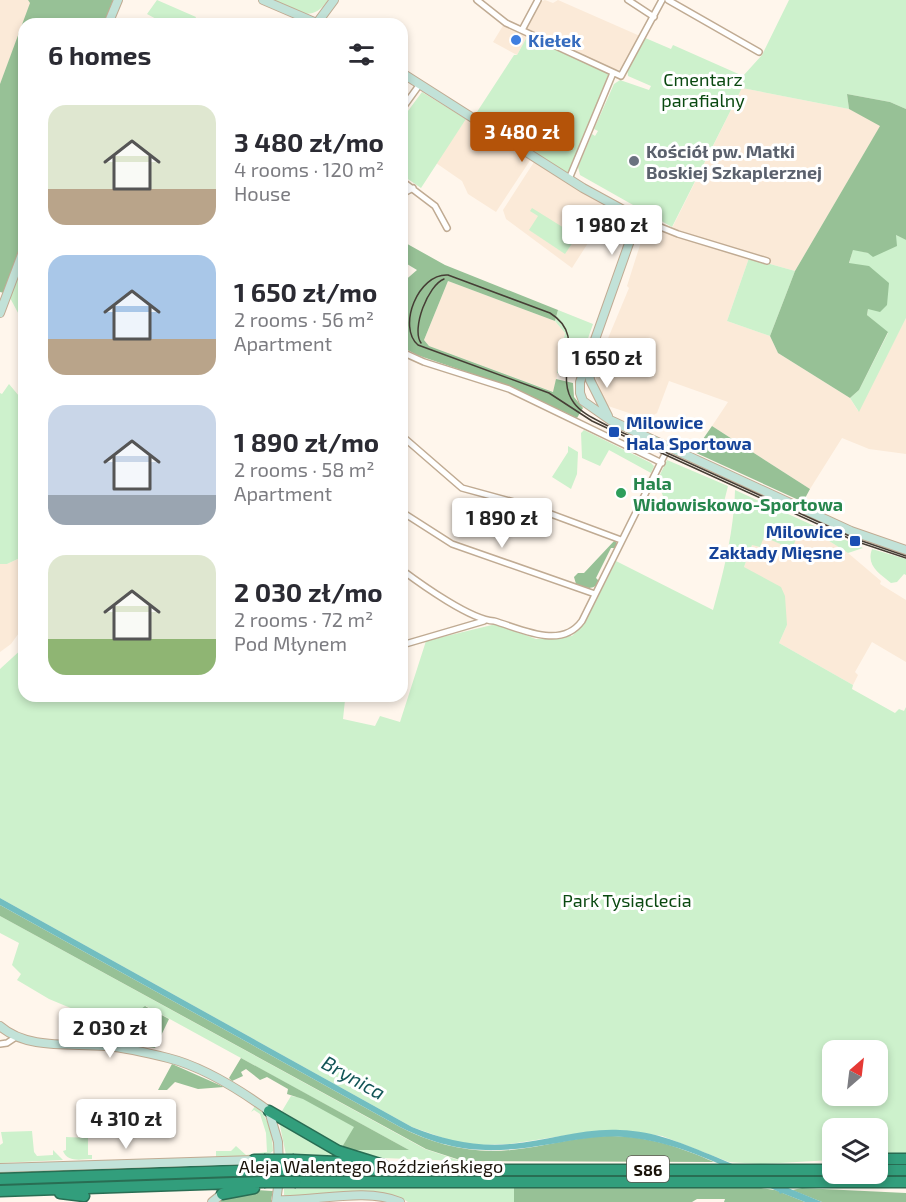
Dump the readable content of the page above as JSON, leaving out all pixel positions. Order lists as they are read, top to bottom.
{
  "streets": {
    "highway": ["Aleja Walentego Roździeńskiego", "S86"]
  },
  "crossings": [
    ["Aleja Walentego Roździeńskiego", "S86"]
  ],
  "water": ["Brynica"],
  "parks": ["Cmentarz parafialny", "Park Tysiąclecia"],
  "places": {
    "other": ["Kiełek", "Kościół pw. Matki Boskiej Szkaplerznej", "Hala Widowiskowo-Sportowa"],
    "transit": ["Milowice Hala Sportowa", "Milowice Zakłady Mięsne"]
  },
  "north": "top right",
  "page": {
    "heading": "6 homes",
    "list": [
      {
        "name": "3 480 zł/mo",
        "note": "4 rooms · 120 m² · House"
      },
      {
        "name": "1 650 zł/mo",
        "note": "2 rooms · 56 m² · Apartment"
      },
      {
        "name": "1 890 zł/mo",
        "note": "2 rooms · 58 m² · Apartment"
      },
      {
        "name": "2 030 zł/mo",
        "note": "2 rooms · 72 m² · Pod Młynem"
      }
    ],
    "price": [
      "3 480 zł",
      "1 980 zł",
      "1 650 zł",
      "1 890 zł",
      "2 030 zł",
      "4 310 zł"
    ]
  }
}
